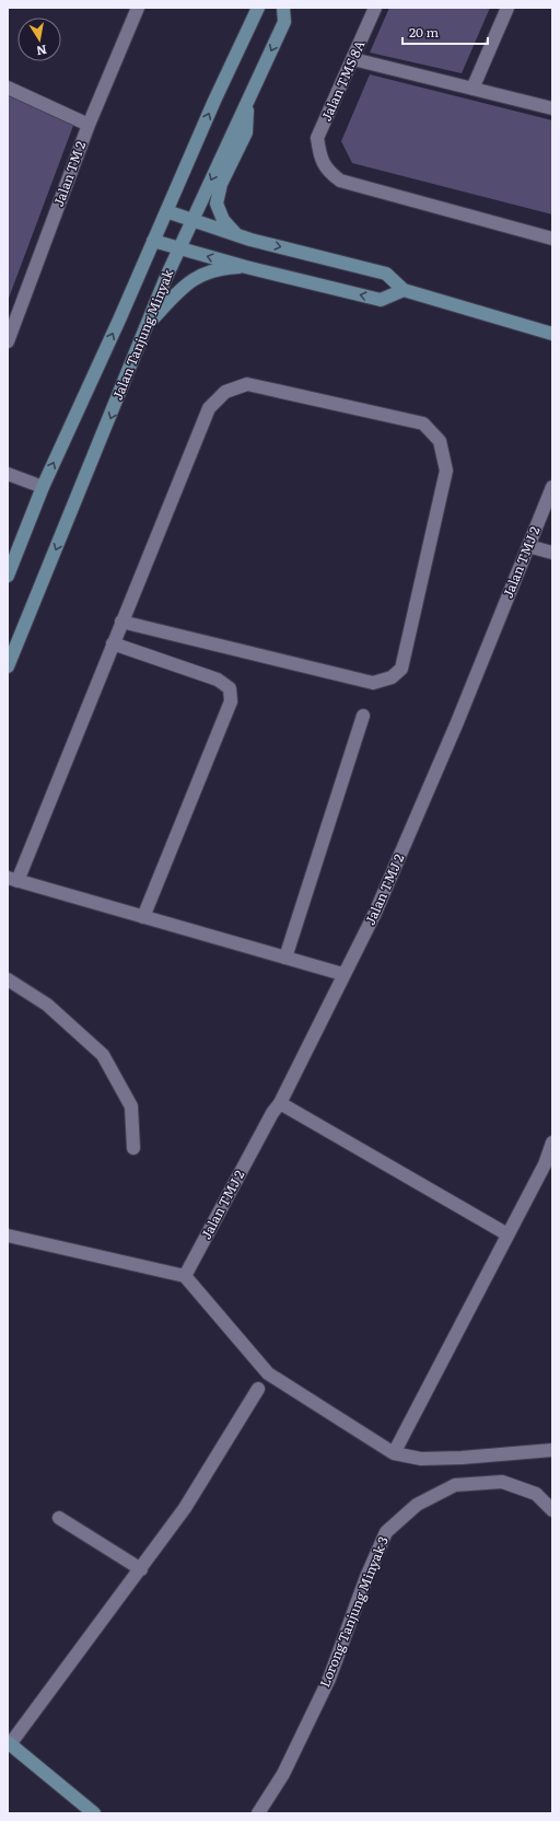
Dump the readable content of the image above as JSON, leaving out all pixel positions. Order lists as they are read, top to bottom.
{
  "streets": {
    "main road": ["Jalan Tanjung Minyak"],
    "street": [
      "Jalan TMS 8A",
      "Jalan TM 2",
      "Jalan TMJ 2",
      "Lorong Tanjung Minyak 3"
    ]
  },
  "scale_bar": "20 m",
  "north": "bottom"
}
